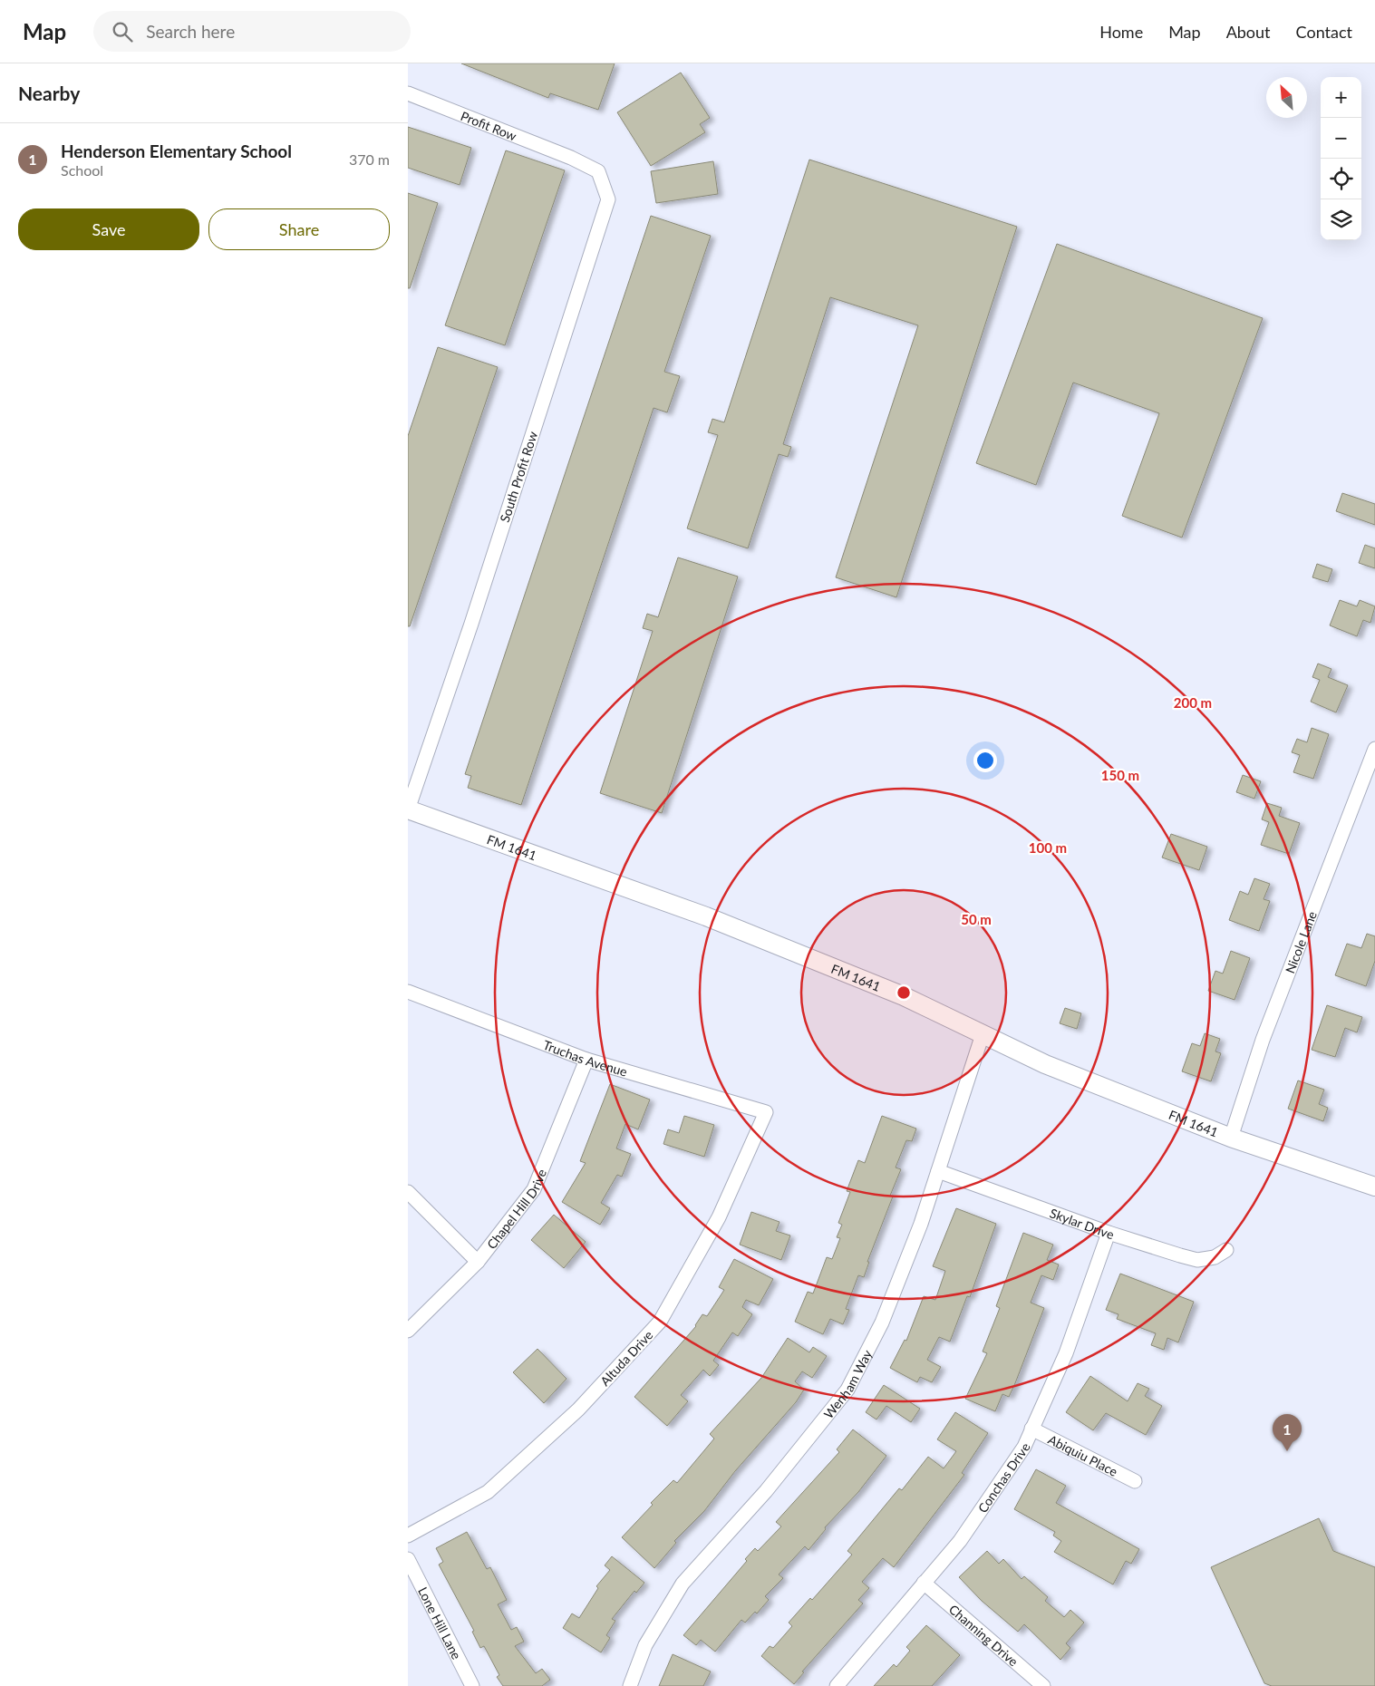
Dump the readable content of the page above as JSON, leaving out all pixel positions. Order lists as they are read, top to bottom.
{
  "streets": {
    "main road": ["FM 1641"],
    "street": [
      "Profit Row",
      "South Profit Row",
      "Nicole Lane",
      "Truchas Avenue",
      "Chapel Hill Drive",
      "Skylar Drive",
      "Altuda Drive",
      "Wenham Way",
      "Abiquiu Place",
      "Conchas Drive",
      "Lone Hill Lane",
      "Channing Drive"
    ]
  },
  "crossings": [
    ["Profit Row", "South Profit Row"],
    ["South Profit Row", "FM 1641"],
    ["FM 1641", "Nicole Lane"],
    ["FM 1641", "Wenham Way"],
    ["Truchas Avenue", "Chapel Hill Drive"],
    ["Truchas Avenue", "Altuda Drive"],
    ["Skylar Drive", "Wenham Way"],
    ["Skylar Drive", "Conchas Drive"],
    ["Abiquiu Place", "Conchas Drive"],
    ["Conchas Drive", "Channing Drive"]
  ],
  "north": "top left",
  "page": {
    "header": "Map",
    "search": "Search here",
    "nav": [
      "Home",
      "Map",
      "About",
      "Contact"
    ],
    "heading": "Nearby",
    "map_buttons": ["+", "−"],
    "list": [
      {
        "mark": "1",
        "name": "Henderson Elementary School",
        "note": "School",
        "value": "370 m"
      }
    ],
    "buttons": ["Save", "Share"],
    "pins": "1"
  },
  "rings": [
    "200 m",
    "150 m",
    "100 m",
    "50 m"
  ]
}
